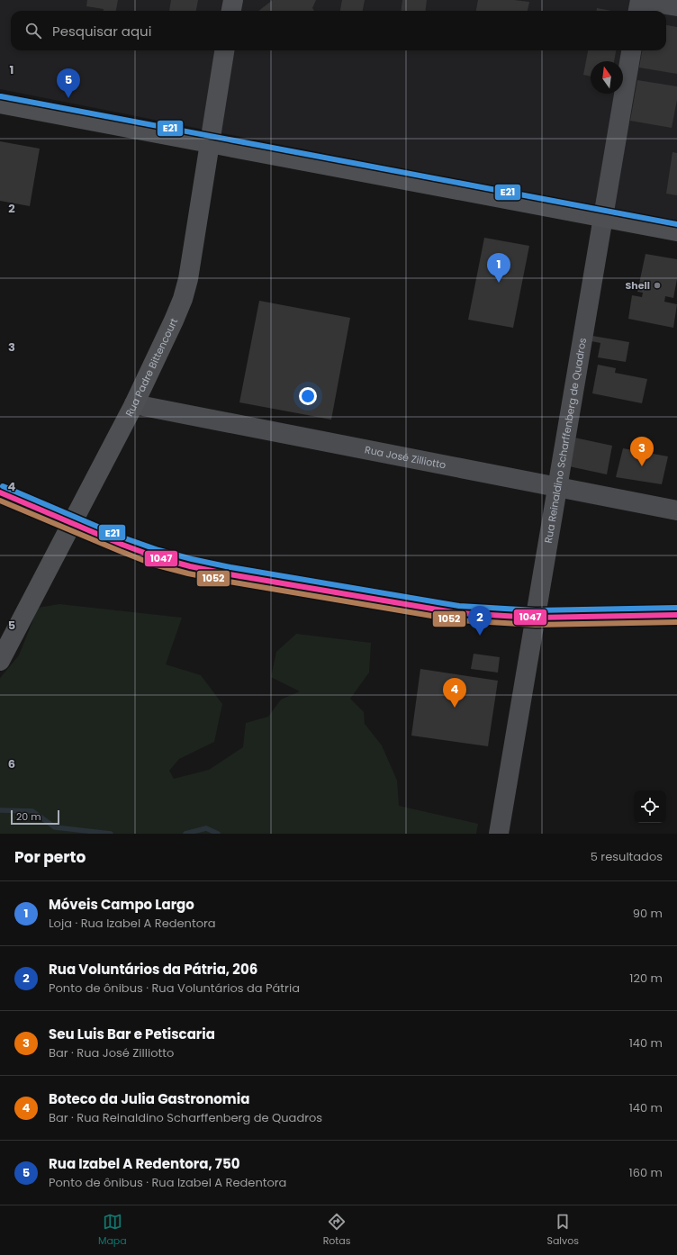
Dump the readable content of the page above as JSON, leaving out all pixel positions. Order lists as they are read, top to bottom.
{
  "streets": {
    "main road": ["Rua Padre Bittencourt"],
    "street": ["Rua Reinaldino Scharffenberg de Quadros", "Rua José Zilliotto"]
  },
  "crossings": [
    ["Rua Padre Bittencourt", "Rua José Zilliotto"],
    ["Rua Reinaldino Scharffenberg de Quadros", "Rua José Zilliotto"]
  ],
  "places": ["Shell"],
  "lines": ["transit line E21", "transit line 1047", "transit line 1052"],
  "scale_bar": "20 m",
  "north": "top",
  "page": {
    "search": "Pesquisar aqui",
    "pins": [
      "5",
      "1",
      "3",
      "2",
      "4"
    ],
    "scale": "20 m",
    "heading": ["Por perto", "5 resultados"],
    "list": [
      {
        "mark": "1",
        "name": "Móveis Campo Largo",
        "note": "Loja · Rua Izabel A Redentora",
        "value": "90 m"
      },
      {
        "mark": "2",
        "name": "Rua Voluntários da Pátria, 206",
        "note": "Ponto de ônibus · Rua Voluntários da Pátria",
        "value": "120 m"
      },
      {
        "mark": "3",
        "name": "Seu Luis Bar e Petiscaria",
        "note": "Bar · Rua José Zilliotto",
        "value": "140 m"
      },
      {
        "mark": "4",
        "name": "Boteco da Julia Gastronomia",
        "note": "Bar · Rua Reinaldino Scharffenberg de Quadros",
        "value": "140 m"
      },
      {
        "mark": "5",
        "name": "Rua Izabel A Redentora, 750",
        "note": "Ponto de ônibus · Rua Izabel A Redentora",
        "value": "160 m"
      }
    ],
    "nav": ["Mapa", "Rotas", "Salvos"]
  },
  "grid": {
    "rows": [
      "1",
      "2",
      "3",
      "4",
      "5",
      "6"
    ]
  }
}
